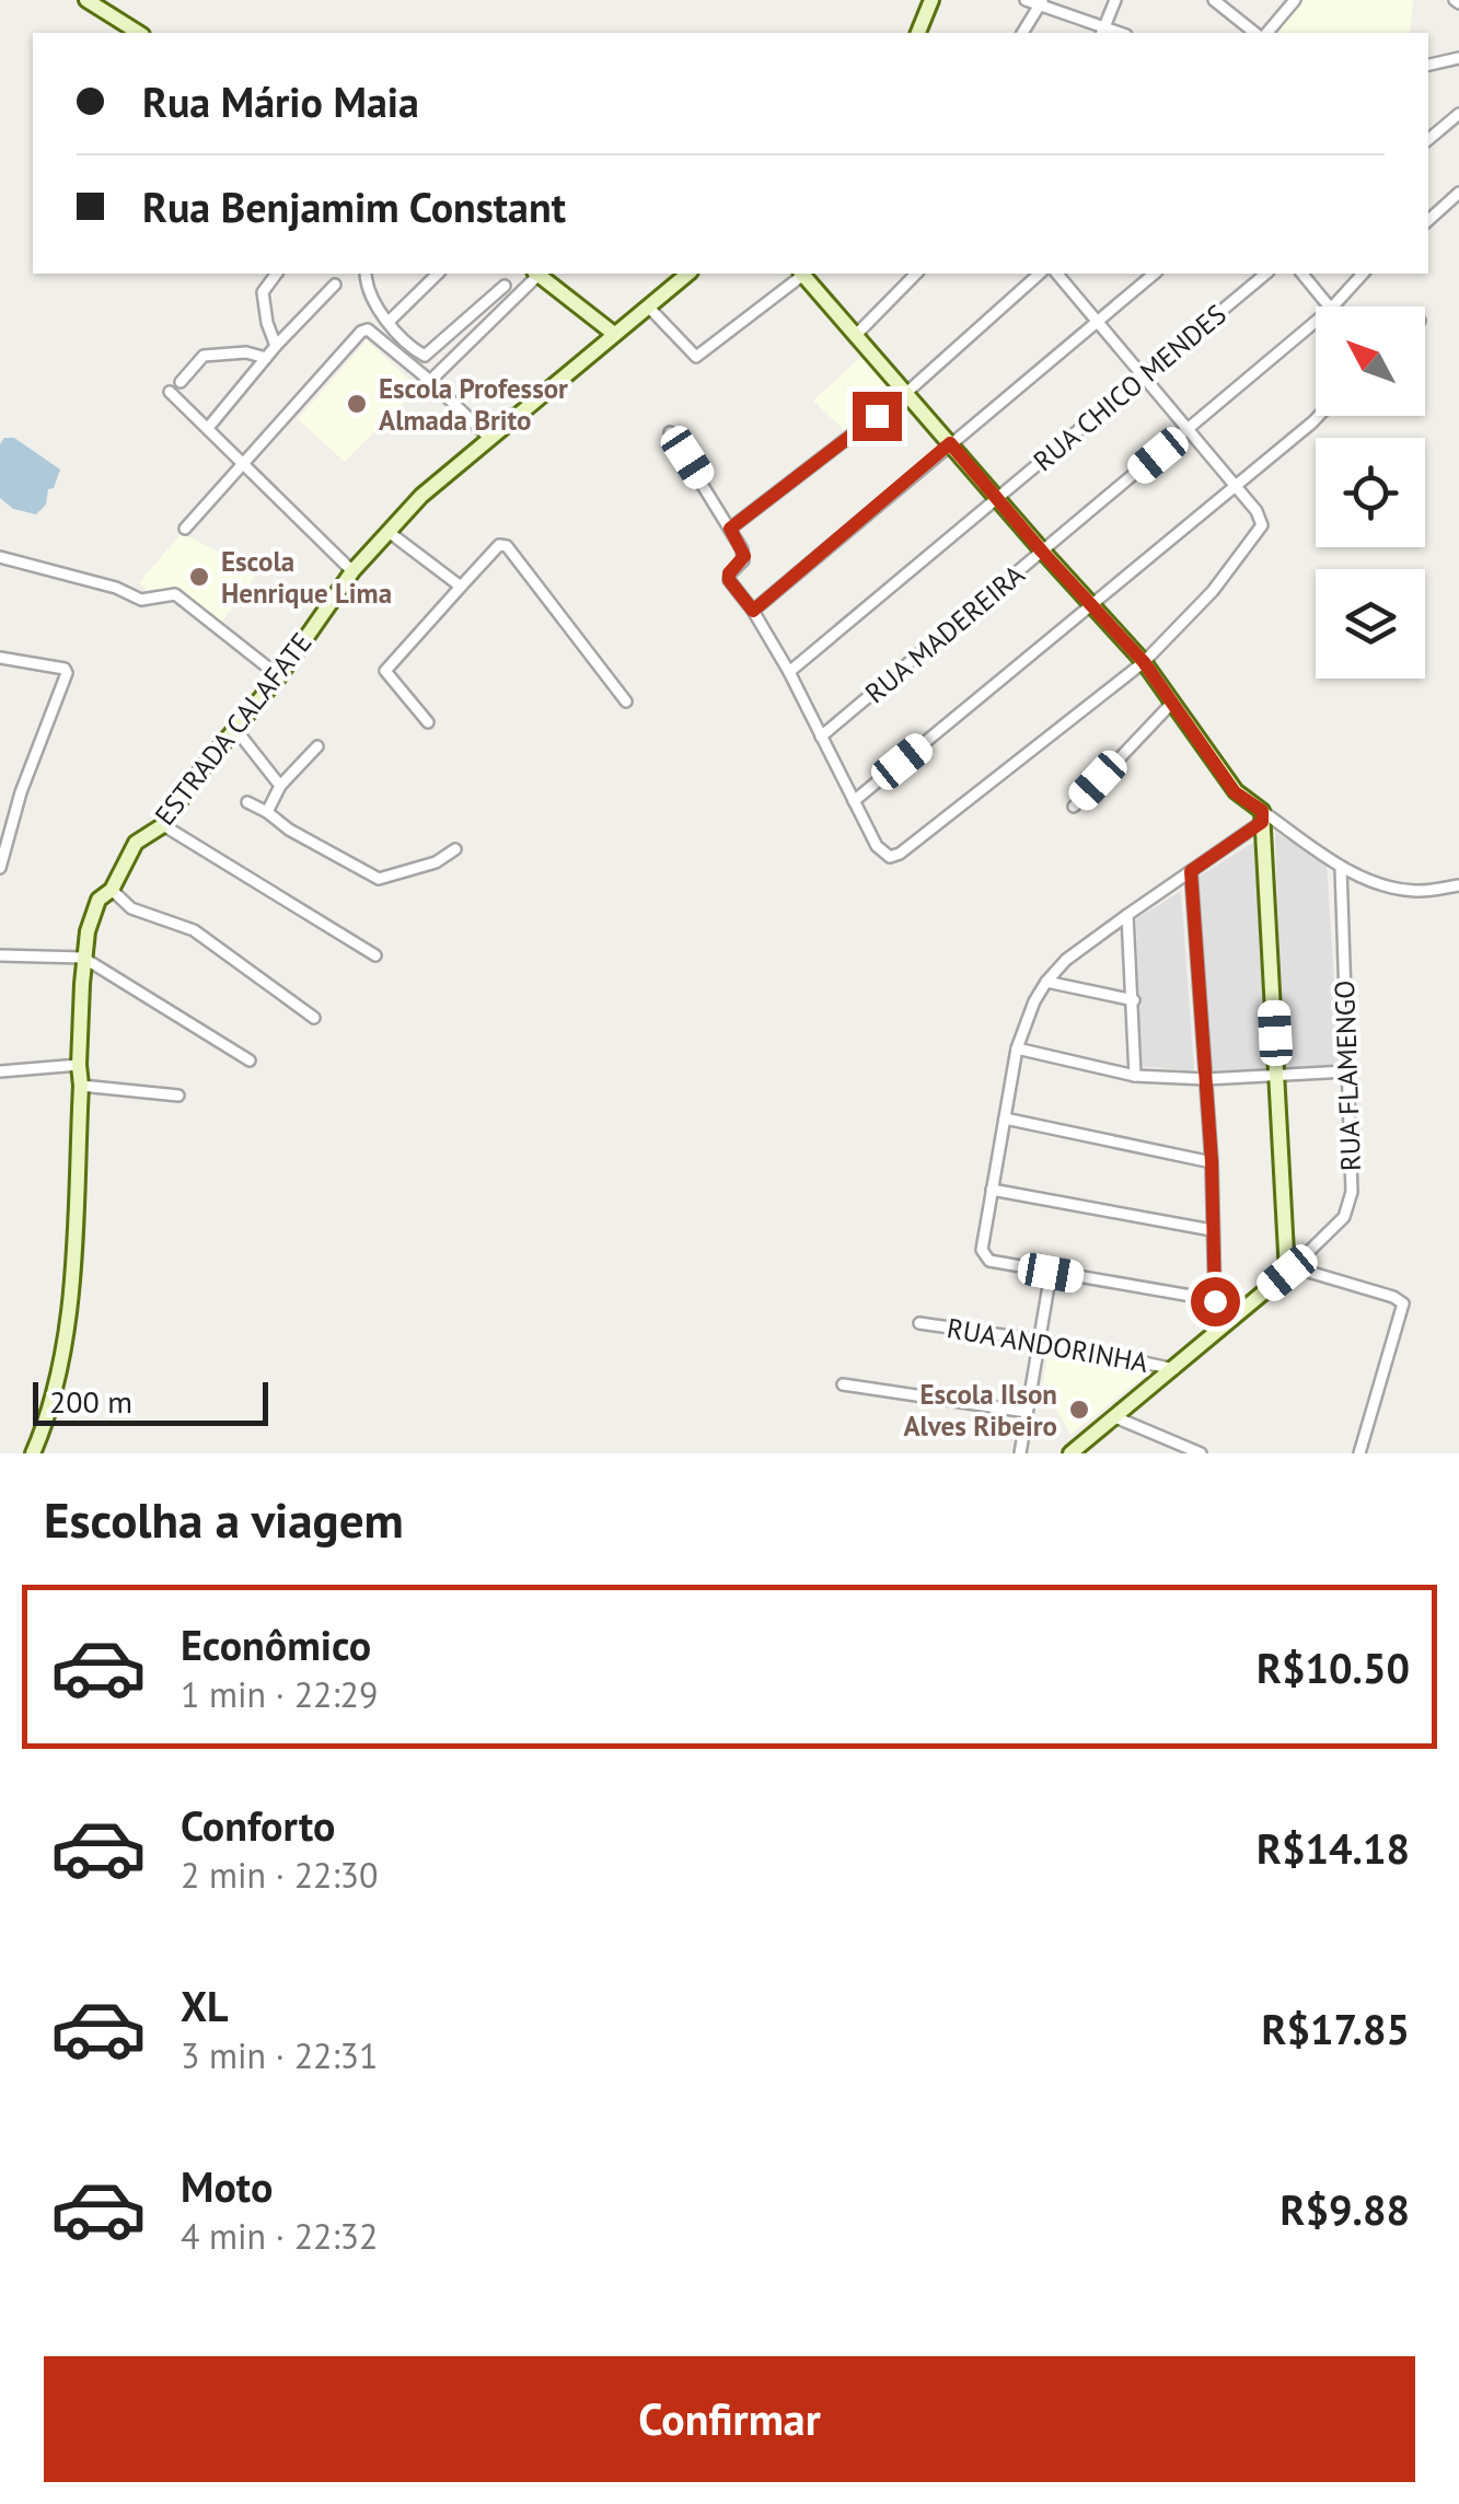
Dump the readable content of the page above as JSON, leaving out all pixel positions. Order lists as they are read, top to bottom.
{
  "streets": {
    "street": [
      "RUA CHICO MENDES",
      "RUA MADEREIRA",
      "ESTRADA CALAFATE",
      "RUA FLAMENGO",
      "RUA ANDORINHA"
    ]
  },
  "crossings": [
    ["RUA FLAMENGO", "RUA ANDORINHA"]
  ],
  "places": ["Escola Professor Almada Brito", "Escola Henrique Lima", "Escola Ilson Alves Ribeiro"],
  "scale_bar": "200 m",
  "north": "top left",
  "page": {
    "banner": ["Rua Mário Maia", "Rua Benjamim Constant"],
    "scale": "200 m",
    "heading": "Escolha a viagem",
    "list": [
      {
        "name": "Econômico",
        "note": "1 min · 22:29",
        "value": "R$10.50"
      },
      {
        "name": "Conforto",
        "note": "2 min · 22:30",
        "value": "R$14.18"
      },
      {
        "name": "XL",
        "note": "3 min · 22:31",
        "value": "R$17.85"
      },
      {
        "name": "Moto",
        "note": "4 min · 22:32",
        "value": "R$9.88"
      }
    ],
    "buttons": "Confirmar"
  }
}
